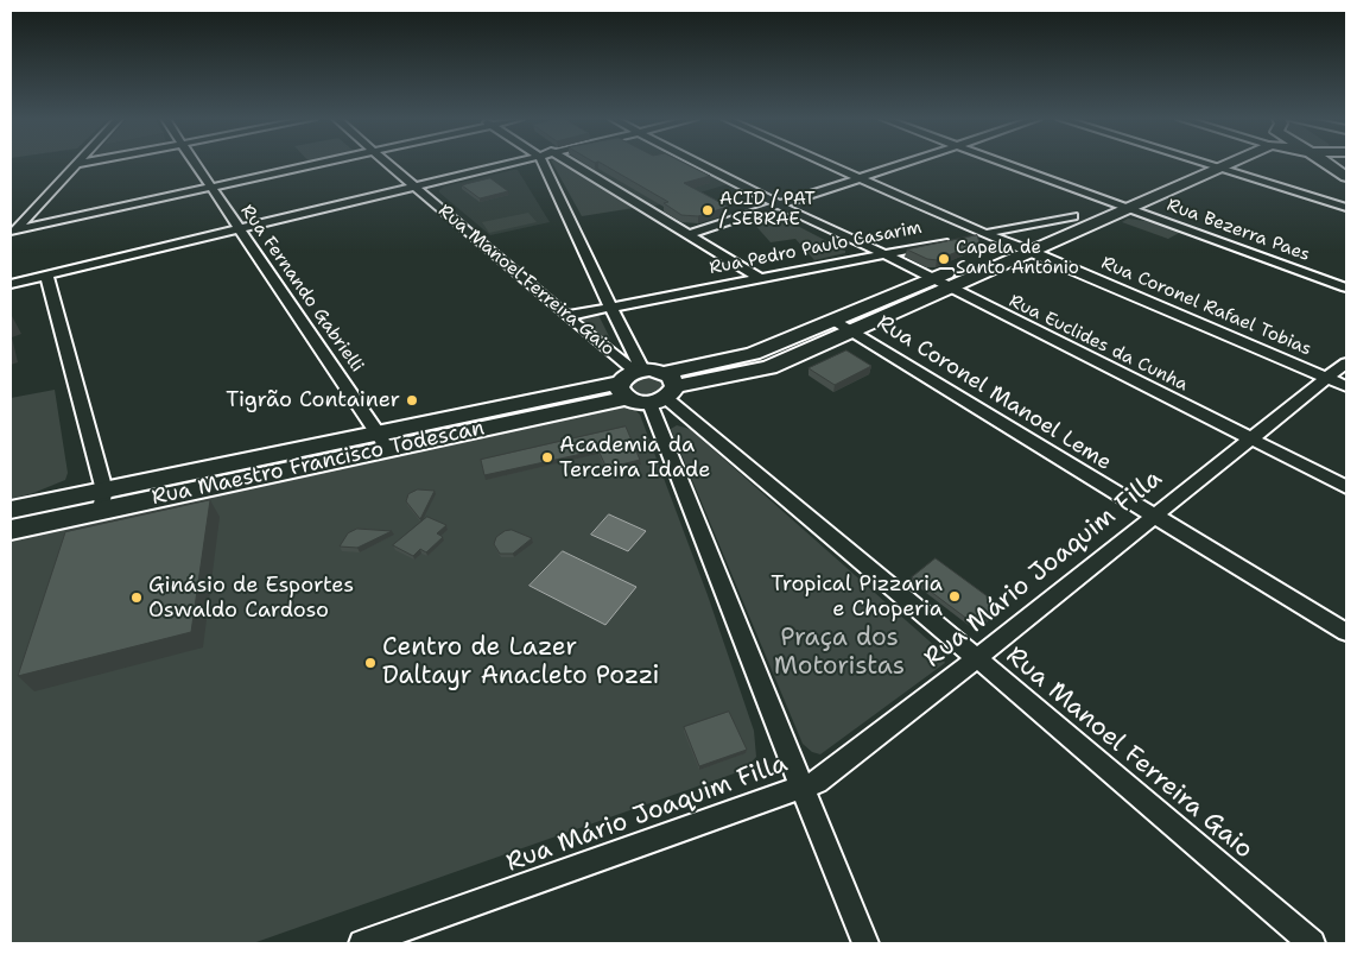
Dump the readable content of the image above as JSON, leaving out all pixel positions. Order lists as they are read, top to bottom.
{
  "streets": {
    "main road": ["Rua Maestro Francisco Todescan"],
    "street": [
      "Rua Bezerra Paes",
      "Rua Pedro Paulo Casarim",
      "Rua Manoel Ferreira Gaio",
      "Rua Fernando Gabrielli",
      "Rua Coronel Rafael Tobias",
      "Rua Euclides da Cunha",
      "Rua Coronel Manoel Leme",
      "Rua Mário Joaquim Filla"
    ]
  },
  "crossings": [
    ["Rua Bezerra Paes", "Rua Maestro Francisco Todescan"],
    ["Rua Pedro Paulo Casarim", "Rua Manoel Ferreira Gaio"],
    ["Rua Pedro Paulo Casarim", "Rua Coronel Rafael Tobias"],
    ["Rua Pedro Paulo Casarim", "Rua Euclides da Cunha"],
    ["Rua Pedro Paulo Casarim", "Rua Maestro Francisco Todescan"],
    ["Rua Manoel Ferreira Gaio", "Rua Maestro Francisco Todescan"],
    ["Rua Manoel Ferreira Gaio", "Rua Mário Joaquim Filla"],
    ["Rua Fernando Gabrielli", "Rua Maestro Francisco Todescan"],
    ["Rua Coronel Rafael Tobias", "Rua Maestro Francisco Todescan"],
    ["Rua Coronel Rafael Tobias", "Rua Mário Joaquim Filla"],
    ["Rua Euclides da Cunha", "Rua Maestro Francisco Todescan"],
    ["Rua Euclides da Cunha", "Rua Mário Joaquim Filla"],
    ["Rua Coronel Manoel Leme", "Rua Maestro Francisco Todescan"],
    ["Rua Coronel Manoel Leme", "Rua Mário Joaquim Filla"]
  ],
  "parks": ["Praça dos Motoristas"],
  "places": [
    "ACID / PAT / SEBRAE",
    "Capela de Santo Antônio",
    "Tigrão Container",
    "Academia da Terceira Idade",
    "Tropical Pizzaria e Choperia",
    "Ginásio de Esportes Oswaldo Cardoso",
    "Centro de Lazer Daltayr Anacleto Pozzi"
  ]
}
